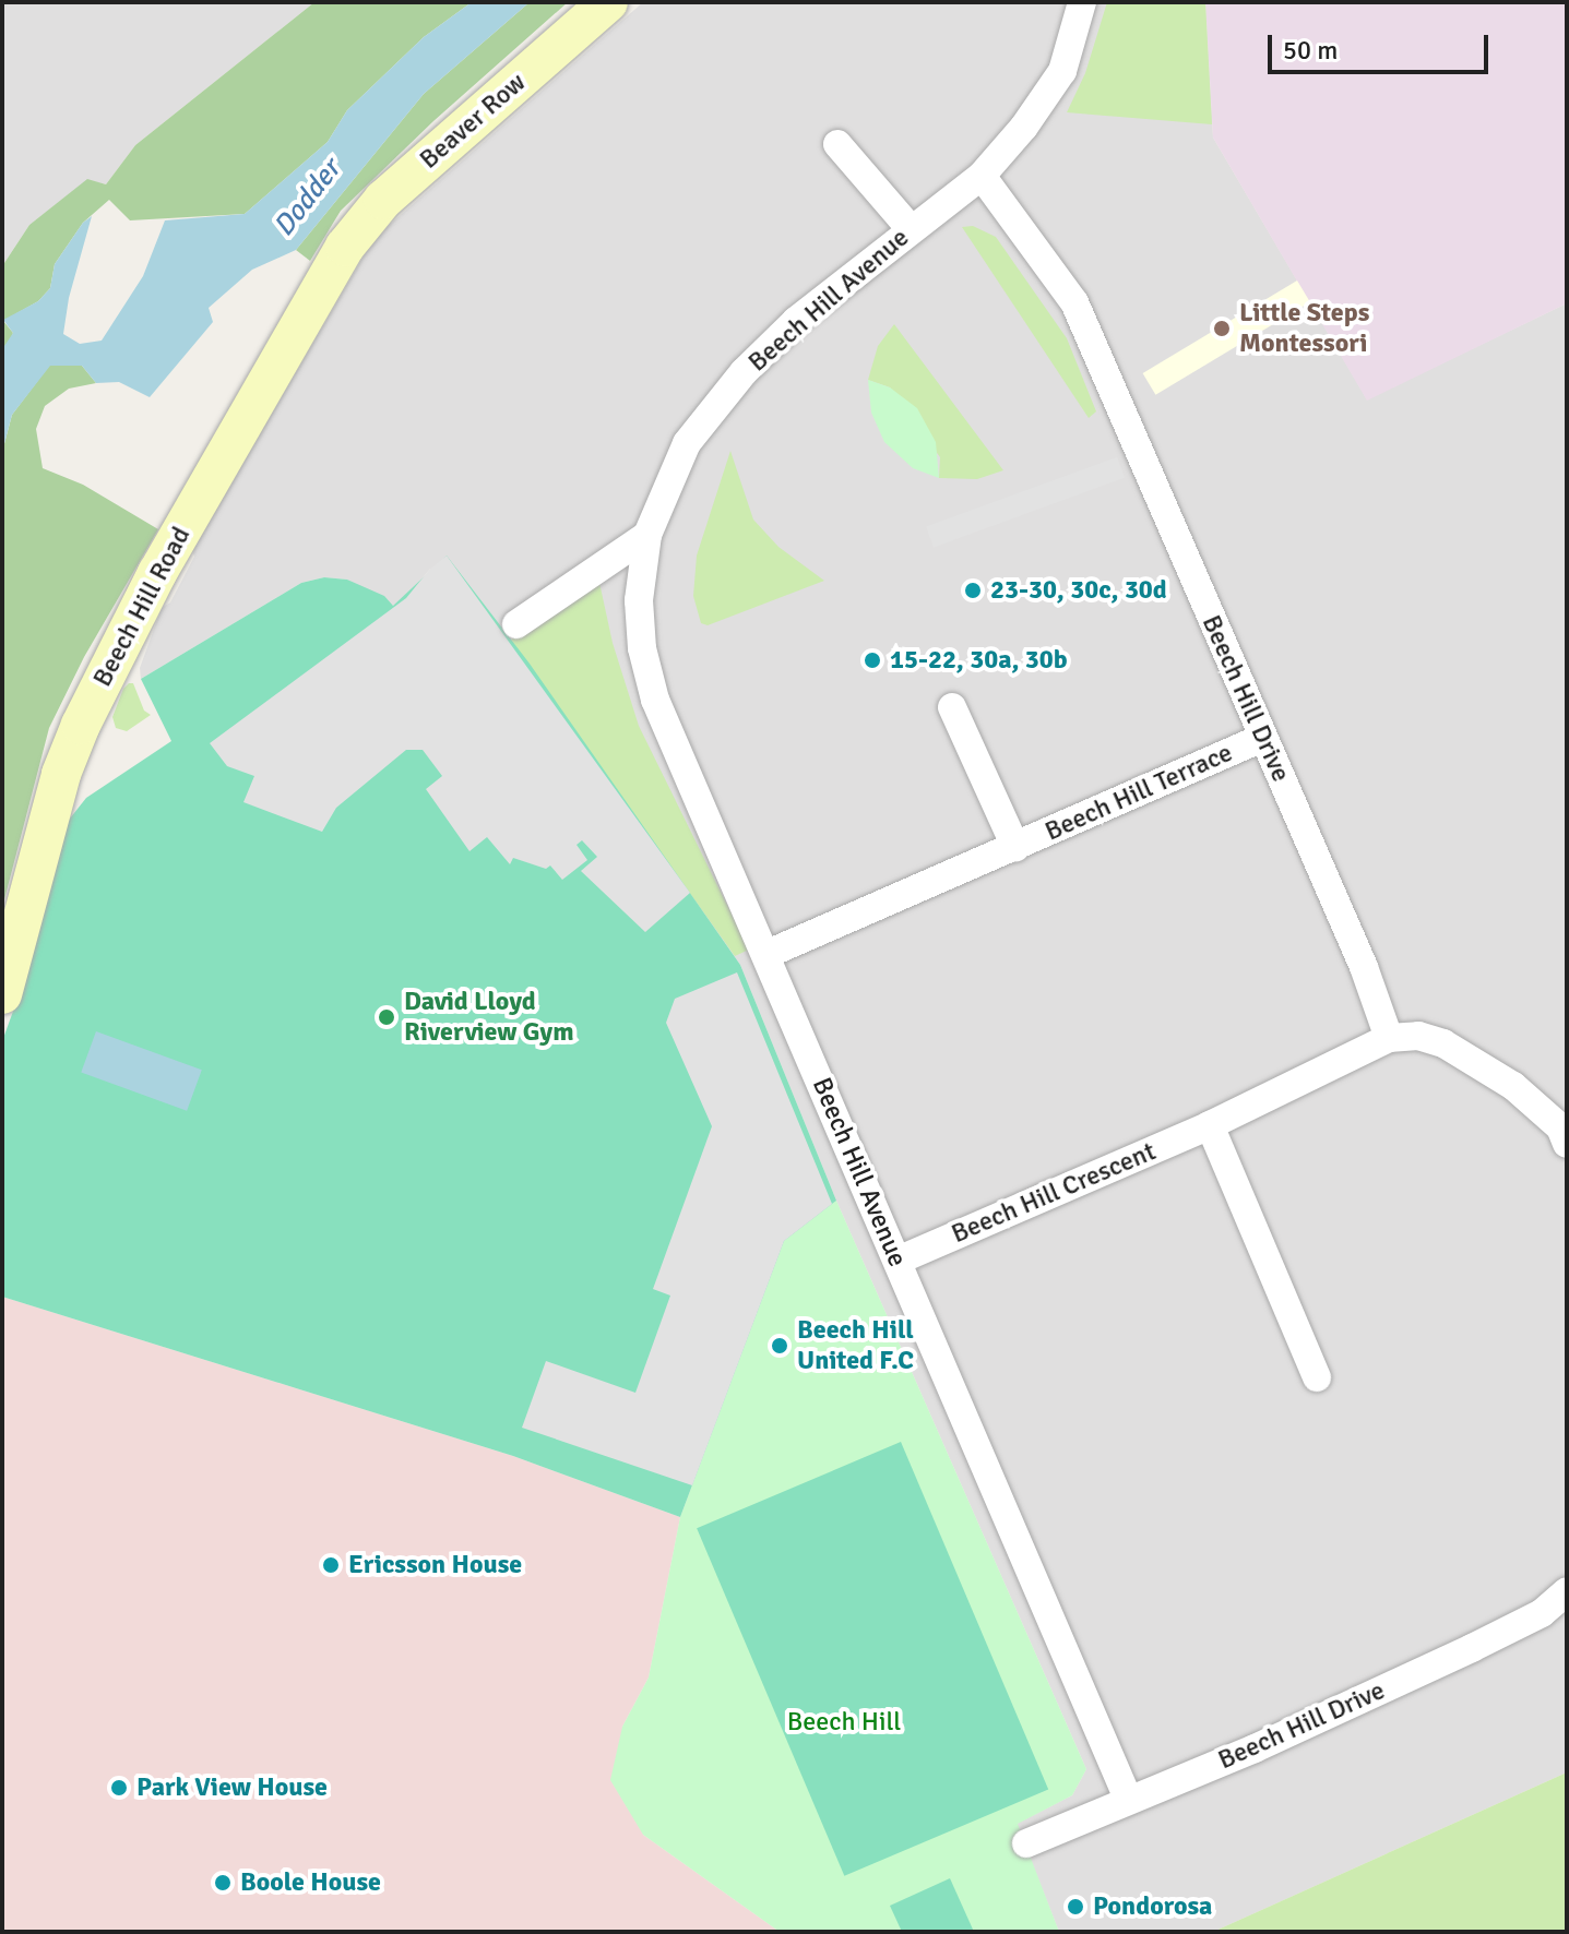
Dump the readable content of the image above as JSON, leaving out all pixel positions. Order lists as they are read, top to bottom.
{
  "streets": {
    "street": [
      "Beaver Row",
      "Beech Hill Avenue",
      "Beech Hill Road",
      "Beech Hill Drive",
      "Beech Hill Terrace",
      "Beech Hill Crescent"
    ]
  },
  "crossings": [
    ["Beaver Row", "Beech Hill Road"],
    ["Beech Hill Avenue", "Beech Hill Drive"],
    ["Beech Hill Avenue", "Beech Hill Terrace"],
    ["Beech Hill Avenue", "Beech Hill Crescent"],
    ["Beech Hill Drive", "Beech Hill Terrace"],
    ["Beech Hill Drive", "Beech Hill Crescent"]
  ],
  "water": ["Dodder"],
  "parks": ["Beech Hill"],
  "places": [
    "Little Steps Montessori",
    "23-30, 30c, 30d",
    "15-22, 30a, 30b",
    "David Lloyd Riverview Gym",
    "Beech Hill United F.C",
    "Ericsson House",
    "Park View House",
    "Boole House",
    "Pondorosa"
  ],
  "scale_bar": "50 m"
}
